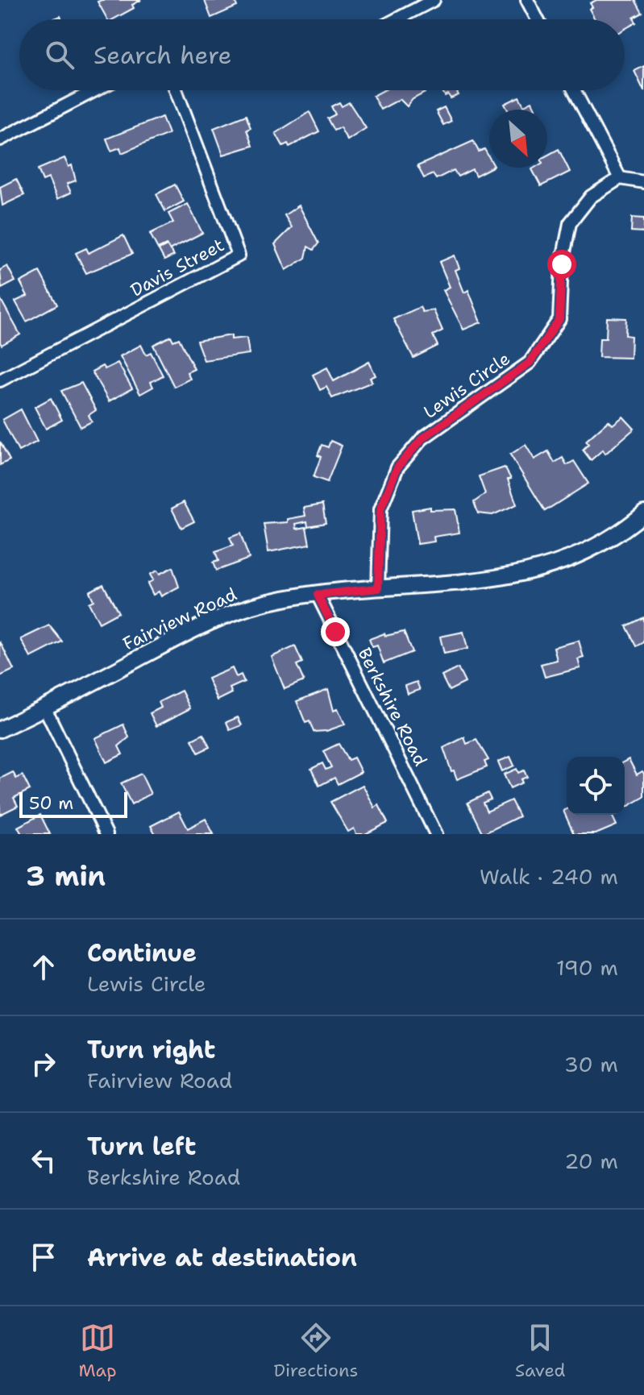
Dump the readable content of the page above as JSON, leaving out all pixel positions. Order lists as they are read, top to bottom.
{
  "streets": {
    "street": [
      "Davis Street",
      "Lewis Circle",
      "Fairview Road",
      "Berkshire Road"
    ]
  },
  "crossings": [
    ["Lewis Circle", "Fairview Road"],
    ["Fairview Road", "Berkshire Road"]
  ],
  "scale_bar": "50 m",
  "north": "bottom right",
  "page": {
    "search": "Search here",
    "scale": "50 m",
    "heading": ["3 min", "Walk · 240 m"],
    "list": [
      ["Continue", "Lewis Circle", "190 m"],
      ["Turn right", "Fairview Road", "30 m"],
      ["Turn left", "Berkshire Road", "20 m"],
      "Arrive at destination"
    ],
    "nav": ["Map", "Directions", "Saved"]
  }
}
